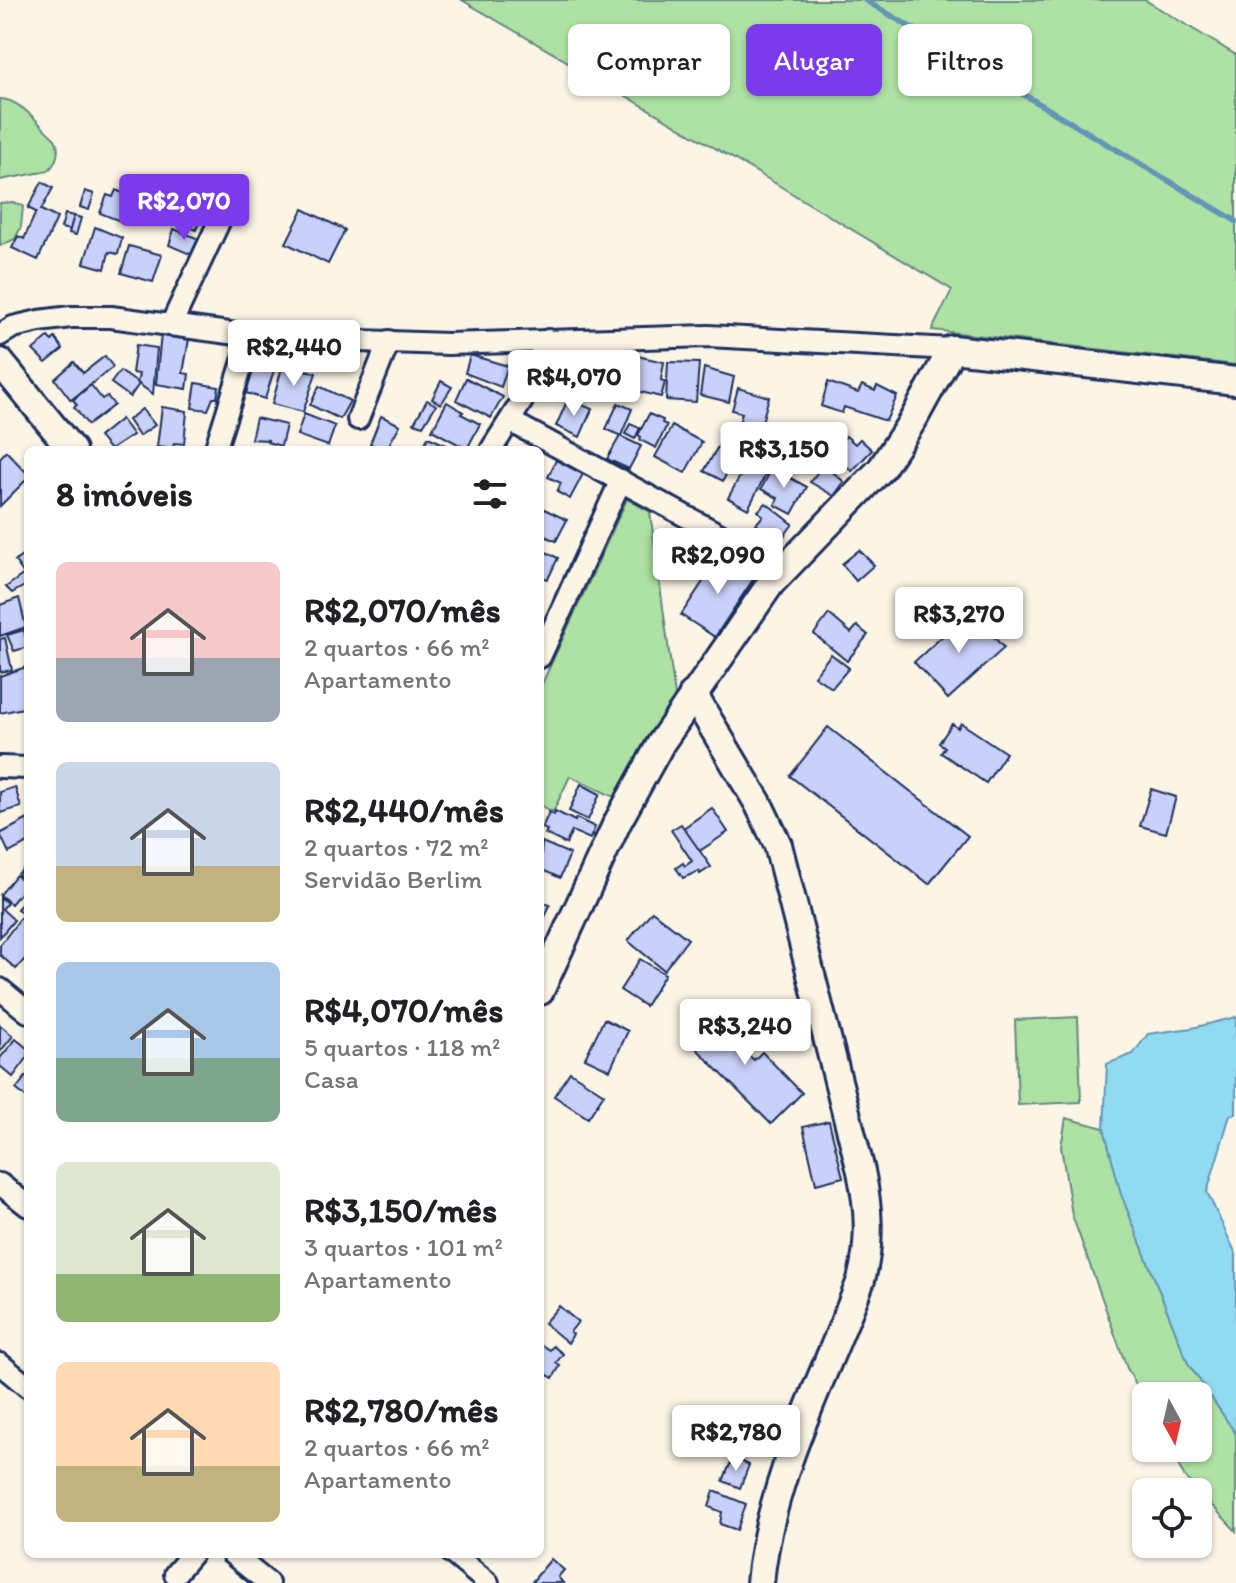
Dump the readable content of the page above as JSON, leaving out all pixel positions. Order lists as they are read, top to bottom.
{
  "north": "bottom",
  "page": {
    "chip": ["Comprar", "Alugar", "Filtros"],
    "price": [
      "R$2,070",
      "R$2,440",
      "R$4,070",
      "R$3,150",
      "R$2,090",
      "R$3,270",
      "R$3,240",
      "R$2,780"
    ],
    "heading": "8 imóveis",
    "list": [
      {
        "name": "R$2,070/mês",
        "note": "2 quartos · 66 m² · Apartamento"
      },
      {
        "name": "R$2,440/mês",
        "note": "2 quartos · 72 m² · Servidão Berlim"
      },
      {
        "name": "R$4,070/mês",
        "note": "5 quartos · 118 m² · Casa"
      },
      {
        "name": "R$3,150/mês",
        "note": "3 quartos · 101 m² · Apartamento"
      },
      {
        "name": "R$2,780/mês",
        "note": "2 quartos · 66 m² · Apartamento"
      }
    ]
  }
}
